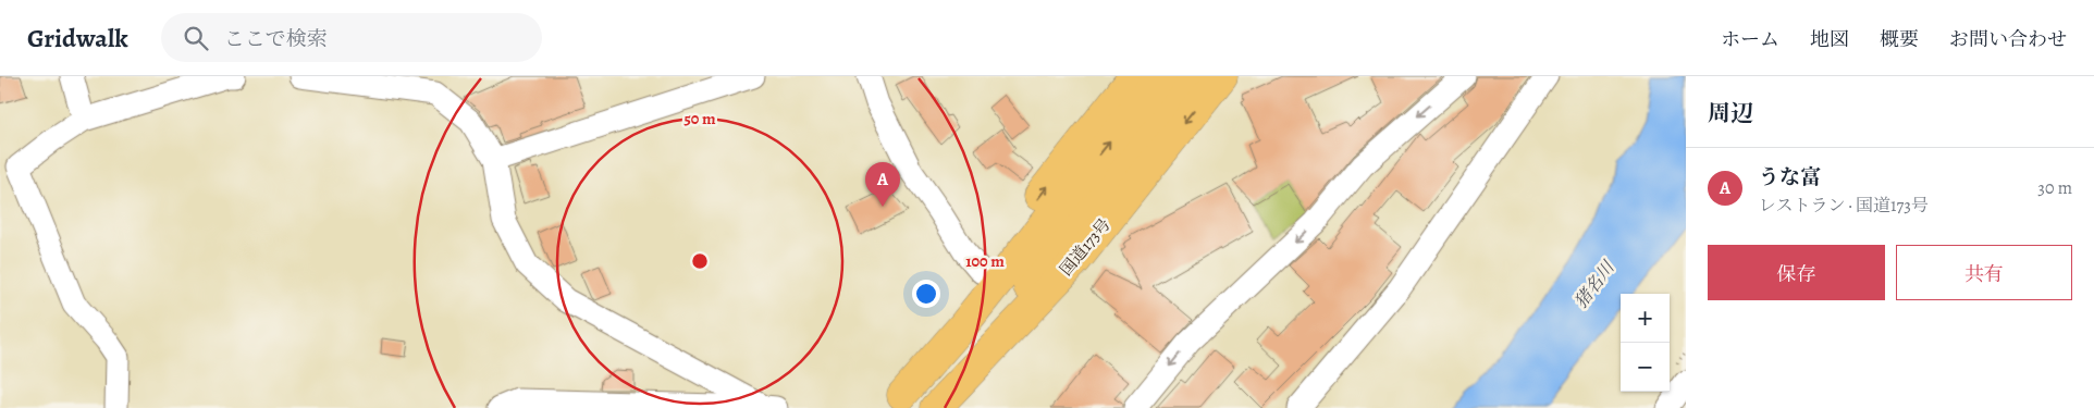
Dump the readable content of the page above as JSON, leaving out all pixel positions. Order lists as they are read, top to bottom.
{
  "streets": {
    "highway": ["国道173号"]
  },
  "water": ["猪名川"],
  "page": {
    "header": "Gridwalk",
    "search": "ここで検索",
    "nav": [
      "ホーム",
      "地図",
      "概要",
      "お問い合わせ"
    ],
    "heading": "周辺",
    "list": [
      {
        "mark": "A",
        "name": "うな富",
        "note": "レストラン · 国道173号",
        "value": "30 m"
      }
    ],
    "pins": "A",
    "buttons": ["保存", "共有"],
    "map_buttons": ["+", "−"]
  },
  "rings": ["50 m", "100 m"]
}
